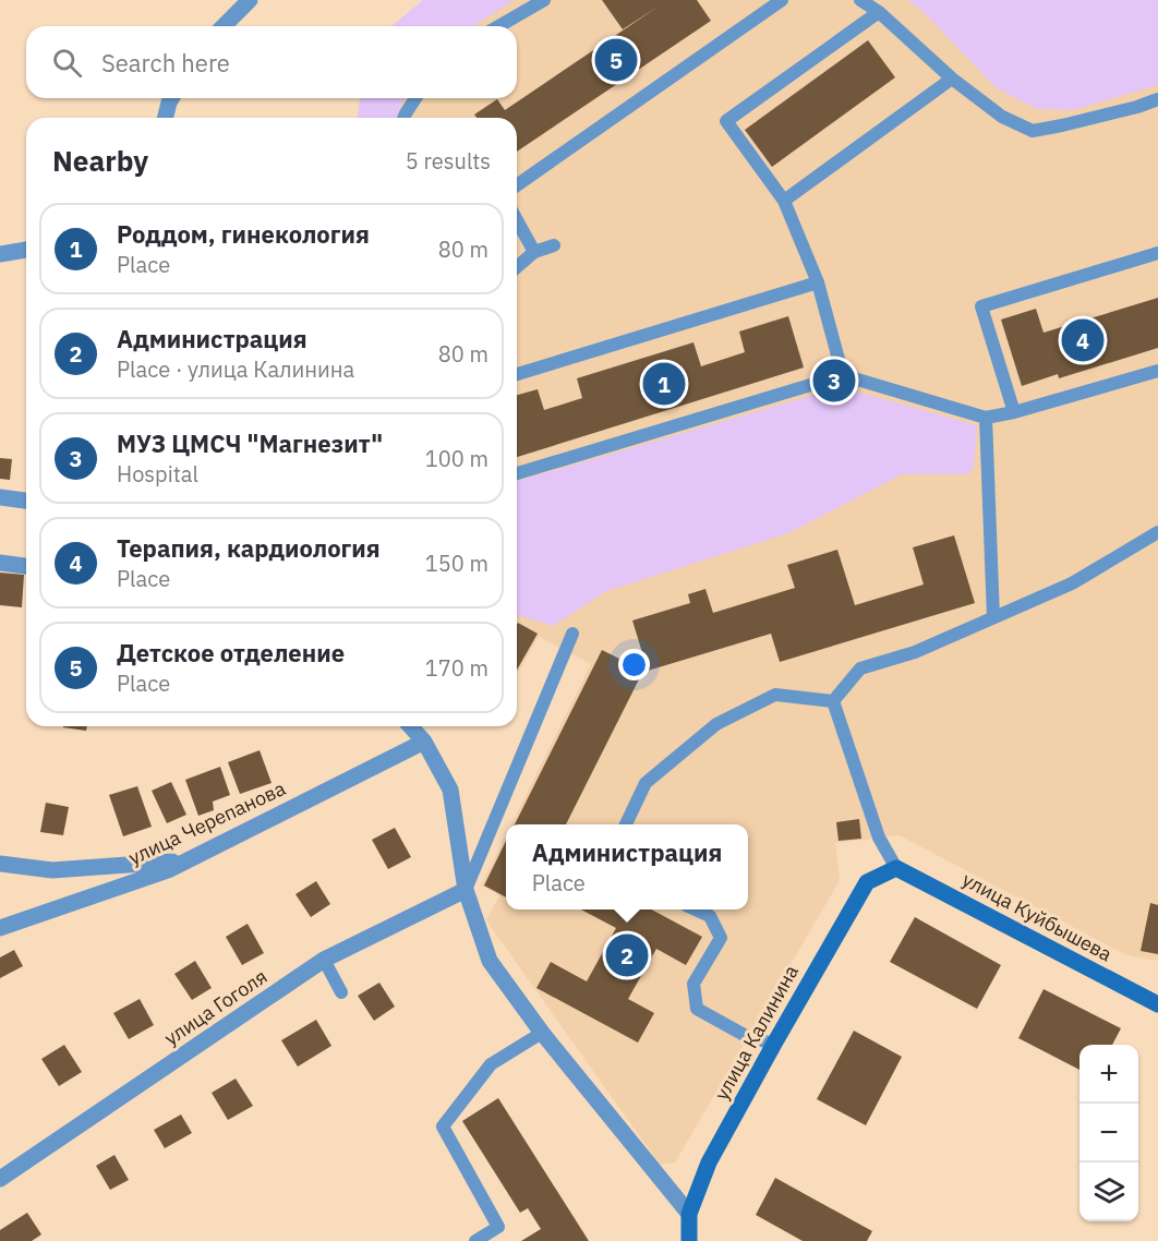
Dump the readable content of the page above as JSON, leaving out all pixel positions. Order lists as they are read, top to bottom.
{
  "streets": {
    "street": [
      "улица Черепанова",
      "улица Куйбышева",
      "улица Гоголя",
      "улица Калинина"
    ]
  },
  "crossings": [
    ["улица Куйбышева", "улица Калинина"]
  ],
  "page": {
    "search": "Search here",
    "pins": [
      "5",
      "4",
      "3",
      "1",
      "2"
    ],
    "heading": ["Nearby", "5 results"],
    "list": [
      {
        "mark": "1",
        "name": "Роддом, гинекология",
        "note": "Place",
        "value": "80 m"
      },
      {
        "mark": "2",
        "name": "Администрация",
        "note": "Place · улица Калинина",
        "value": "80 m"
      },
      {
        "mark": "3",
        "name": "МУЗ ЦМСЧ \"Магнезит\"",
        "note": "Hospital",
        "value": "100 m"
      },
      {
        "mark": "4",
        "name": "Терапия, кардиология",
        "note": "Place",
        "value": "150 m"
      },
      {
        "mark": "5",
        "name": "Детское отделение",
        "note": "Place",
        "value": "170 m"
      }
    ],
    "popup": ["Администрация", "Place"],
    "map_buttons": ["+", "−"]
  }
}
